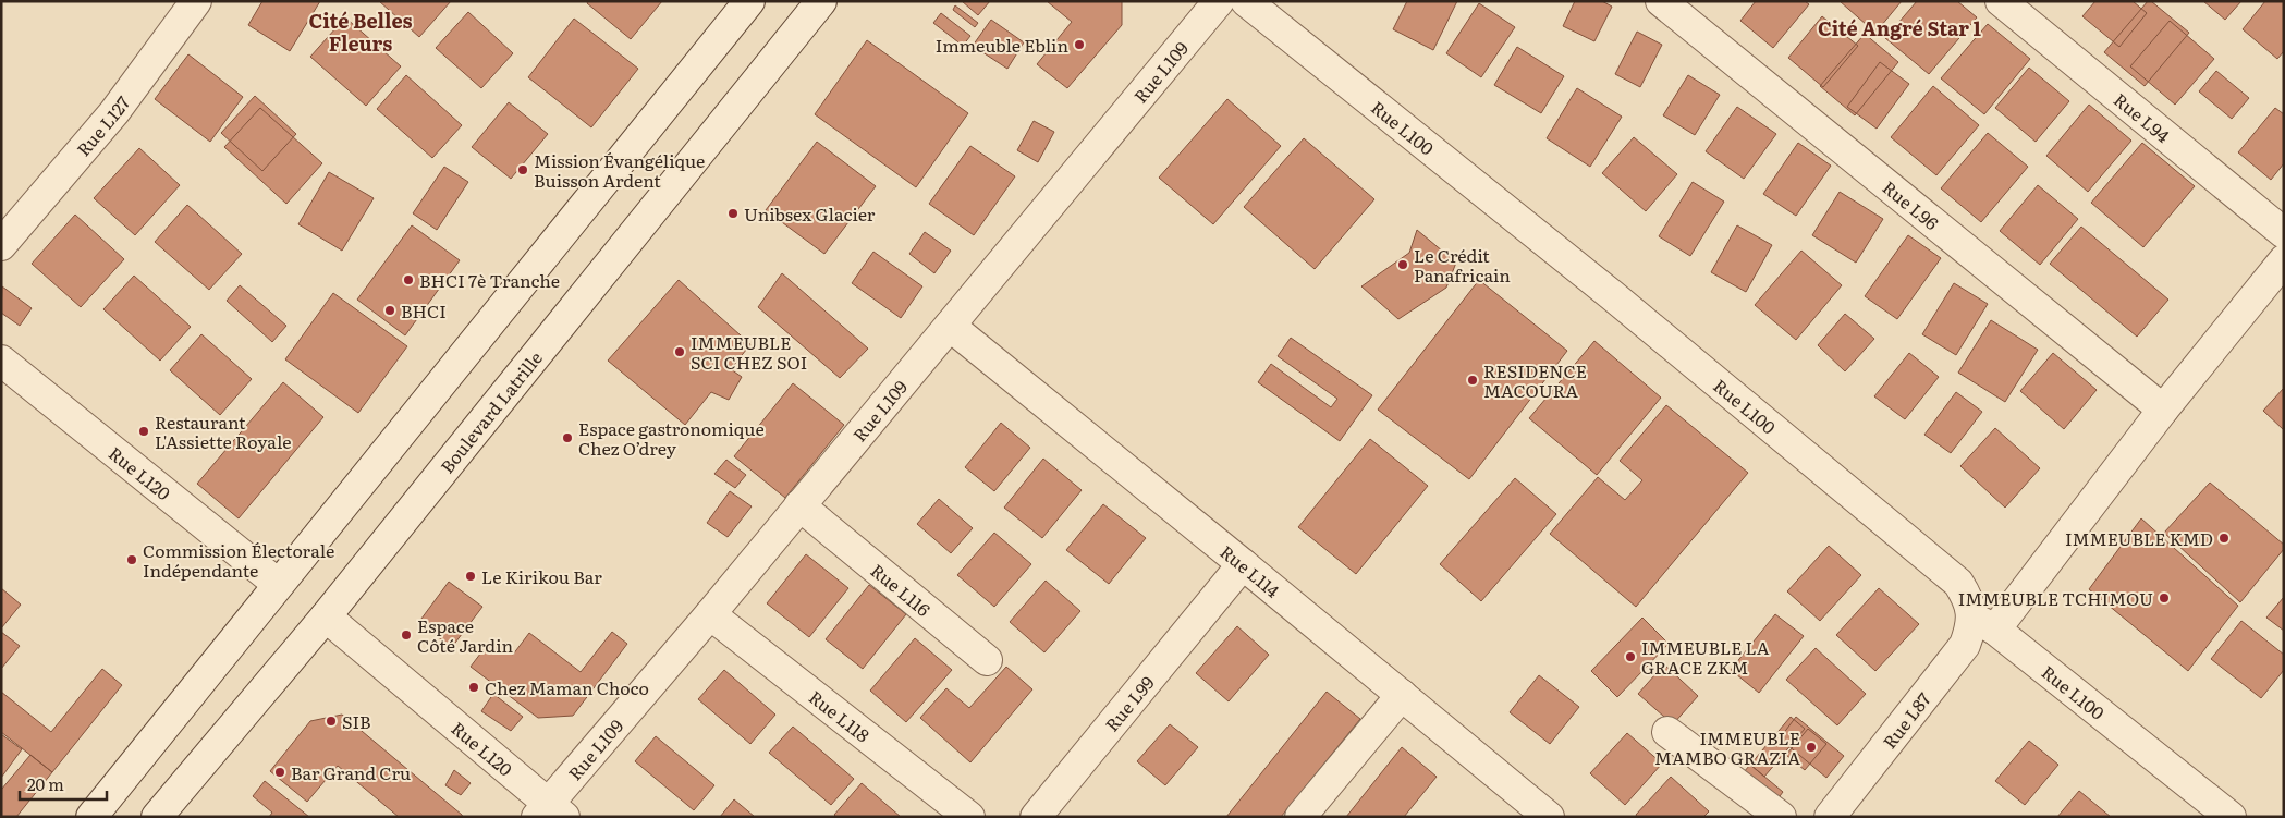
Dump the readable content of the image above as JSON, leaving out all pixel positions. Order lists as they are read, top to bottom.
{
  "streets": {
    "street": [
      "Rue L109",
      "Rue L94",
      "Rue L127",
      "Rue L100",
      "Rue L96",
      "Boulevard Latrille",
      "Rue L120",
      "Rue L114",
      "Rue L116",
      "Rue L99",
      "Rue L118",
      "Rue L87"
    ]
  },
  "crossings": [
    ["Rue L109", "Rue L120"],
    ["Rue L109", "Rue L114"],
    ["Rue L109", "Rue L116"],
    ["Rue L109", "Rue L118"],
    ["Rue L100", "Rue L87"],
    ["Boulevard Latrille", "Rue L120"],
    ["Rue L114", "Rue L99"]
  ],
  "districts": ["Cité Belles Fleurs", "Cité Angré Star 1"],
  "places": [
    "Immeuble Eblin",
    "Mission Évangélique Buisson Ardent",
    "Unibsex Glacier",
    "Le Crédit Panafricain",
    "BHCI 7è Tranche",
    "BHCI",
    "IMMEUBLE SCI CHEZ SOI",
    "RESIDENCE MACOURA",
    "Restaurant L'Assiette Royale",
    "Espace gastronomique Chez O’drey",
    "IMMEUBLE KMD",
    "Commission Électorale Indépendante",
    "Le Kirikou Bar",
    "IMMEUBLE TCHIMOU",
    "Espace Côté Jardin",
    "IMMEUBLE LA GRACE ZKM",
    "Chez Maman Choco",
    "SIB",
    "IMMEUBLE MAMBO GRAZIA",
    "Bar Grand Cru"
  ],
  "scale_bar": "20 m"
}
